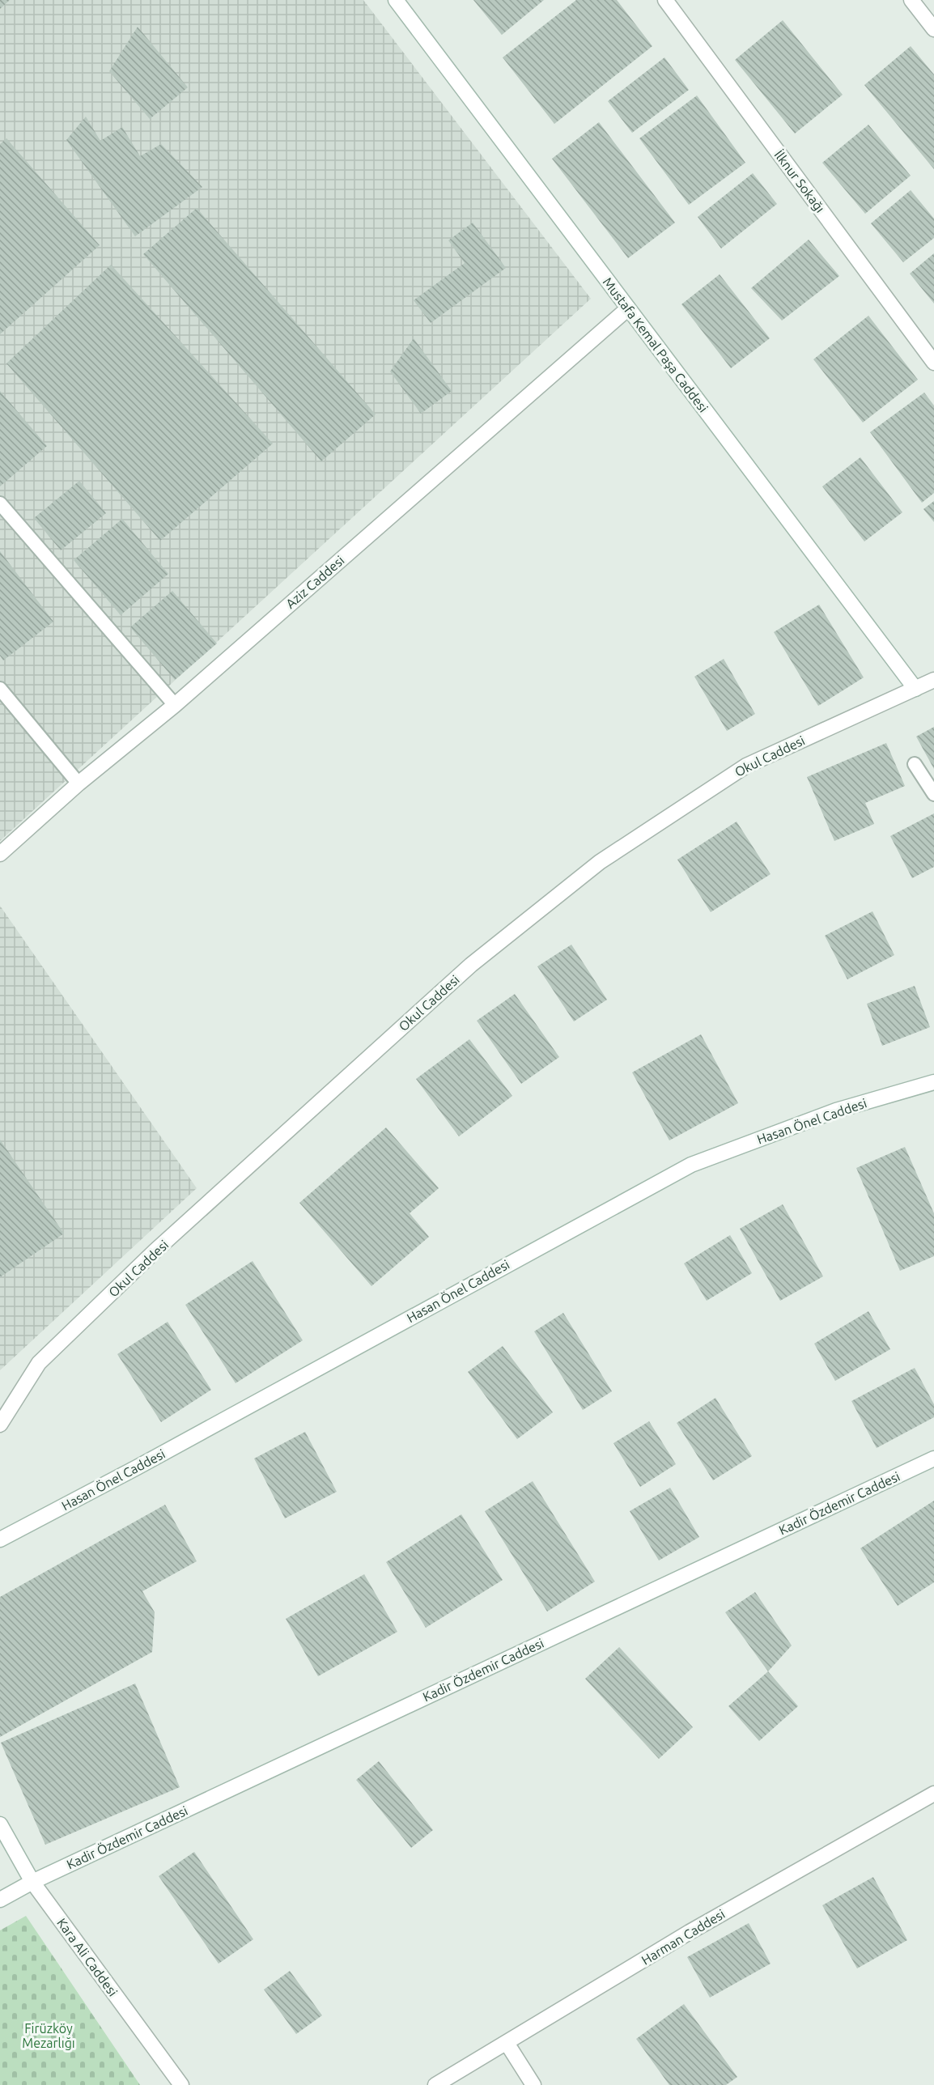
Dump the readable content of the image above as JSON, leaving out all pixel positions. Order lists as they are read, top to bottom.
{
  "streets": {
    "street": [
      "İlknur Sokağı",
      "Mustafa Kemal Paşa Caddesi",
      "Aziz Caddesi",
      "Okul Caddesi",
      "Hasan Önel Caddesi",
      "Kadir Özdemir Caddesi",
      "Harman Caddesi",
      "Kara Ali Caddesi"
    ]
  },
  "crossings": [
    ["Mustafa Kemal Paşa Caddesi", "Aziz Caddesi"],
    ["Mustafa Kemal Paşa Caddesi", "Okul Caddesi"],
    ["Kadir Özdemir Caddesi", "Kara Ali Caddesi"]
  ],
  "parks": ["Firüzköy Mezarlığı"]
}
